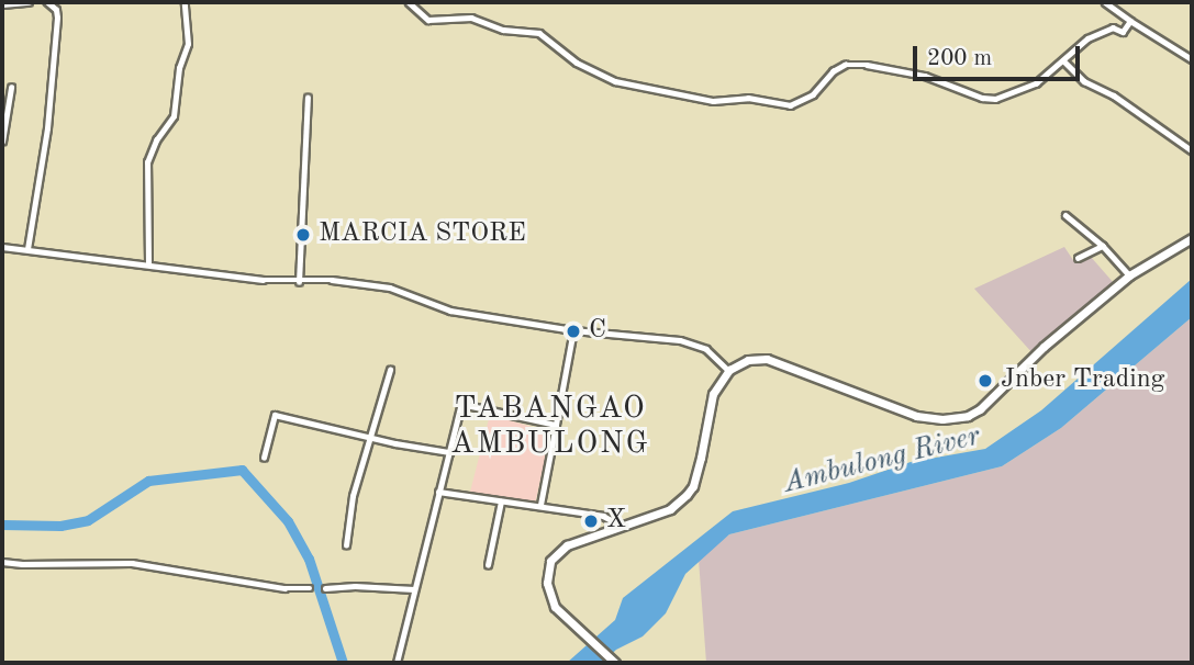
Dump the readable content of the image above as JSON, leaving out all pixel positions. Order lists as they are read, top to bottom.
{
  "districts": ["TABANGAO AMBULONG"],
  "water": ["Ambulong River"],
  "places": [
    "MARCIA STORE",
    "C",
    "Jnber Trading",
    "X"
  ],
  "scale_bar": "200 m"
}
